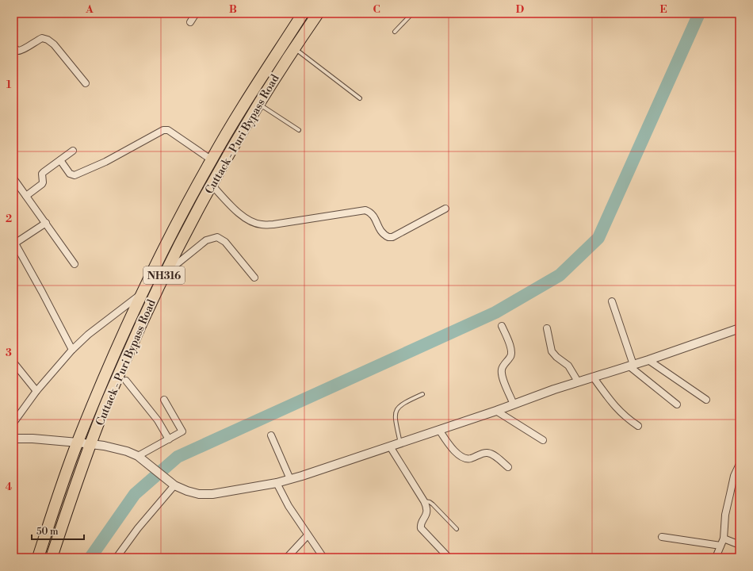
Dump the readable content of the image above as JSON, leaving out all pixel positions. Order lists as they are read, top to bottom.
{
  "streets": {
    "highway": ["Cuttack - Puri Bypass Road", "NH316"]
  },
  "scale_bar": "50 m",
  "grid": {
    "columns": [
      "A",
      "B",
      "C",
      "D",
      "E"
    ],
    "rows": [
      "1",
      "2",
      "3",
      "4"
    ]
  }
}
